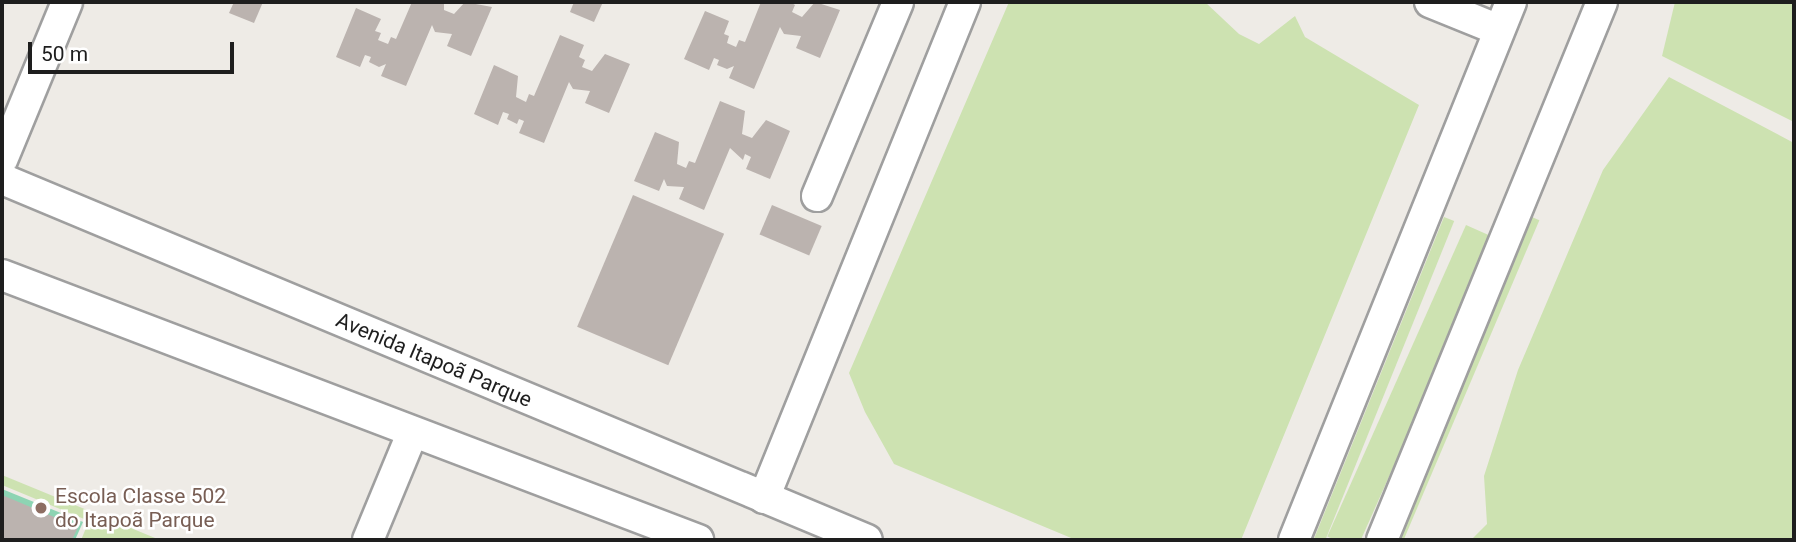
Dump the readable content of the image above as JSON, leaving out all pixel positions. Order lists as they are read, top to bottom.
{
  "streets": {
    "street": ["Avenida Itapoã Parque"]
  },
  "places": ["Escola Classe 502 do Itapoã Parque"],
  "scale_bar": "50 m"
}
